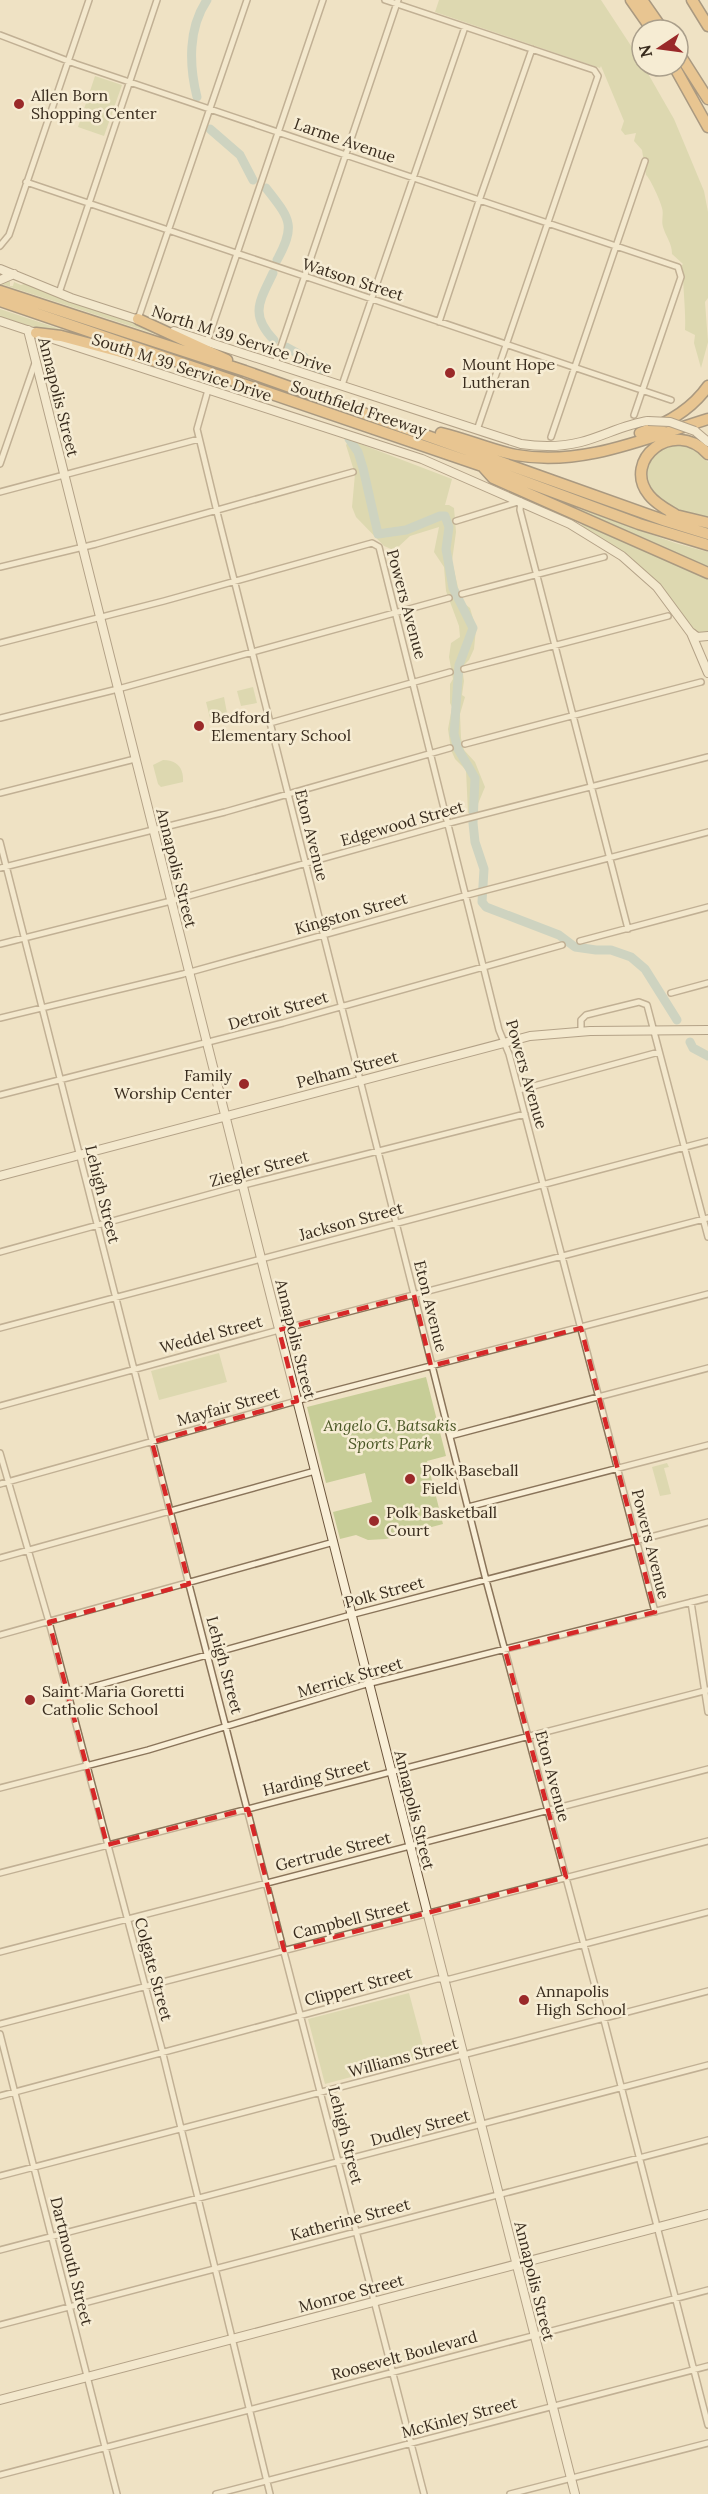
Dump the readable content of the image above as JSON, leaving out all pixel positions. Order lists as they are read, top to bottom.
{
  "streets": {
    "highway": ["Southfield Freeway"],
    "street": [
      "Larme Avenue",
      "Watson Street",
      "North M 39 Service Drive",
      "South M 39 Service Drive",
      "Annapolis Street",
      "Powers Avenue",
      "Edgewood Street",
      "Eton Avenue",
      "Kingston Street",
      "Detroit Street",
      "Pelham Street",
      "Ziegler Street",
      "Lehigh Street",
      "Jackson Street",
      "Weddel Street",
      "Mayfair Street",
      "Polk Street",
      "Merrick Street",
      "Harding Street",
      "Gertrude Street",
      "Campbell Street",
      "Colgate Street",
      "Clippert Street",
      "Williams Street",
      "Dudley Street",
      "Katherine Street",
      "Dartmouth Street",
      "Monroe Street",
      "Roosevelt Boulevard",
      "McKinley Street"
    ]
  },
  "crossings": [
    ["Larme Avenue", "Watson Street"],
    ["South M 39 Service Drive", "Annapolis Street"],
    ["South M 39 Service Drive", "Eton Avenue"],
    ["Annapolis Street", "Edgewood Street"],
    ["Annapolis Street", "Kingston Street"],
    ["Annapolis Street", "Detroit Street"],
    ["Annapolis Street", "Pelham Street"],
    ["Annapolis Street", "Ziegler Street"],
    ["Annapolis Street", "Jackson Street"],
    ["Annapolis Street", "Weddel Street"],
    ["Annapolis Street", "Mayfair Street"],
    ["Annapolis Street", "Polk Street"],
    ["Annapolis Street", "Merrick Street"],
    ["Annapolis Street", "Harding Street"],
    ["Annapolis Street", "Gertrude Street"],
    ["Annapolis Street", "Campbell Street"],
    ["Annapolis Street", "Clippert Street"],
    ["Annapolis Street", "Williams Street"],
    ["Annapolis Street", "Dudley Street"],
    ["Annapolis Street", "Katherine Street"],
    ["Annapolis Street", "Monroe Street"],
    ["Annapolis Street", "Roosevelt Boulevard"],
    ["Annapolis Street", "McKinley Street"],
    ["Powers Avenue", "Edgewood Street"],
    ["Powers Avenue", "Eton Avenue"],
    ["Powers Avenue", "Kingston Street"],
    ["Powers Avenue", "Detroit Street"],
    ["Powers Avenue", "Pelham Street"],
    ["Powers Avenue", "Ziegler Street"],
    ["Powers Avenue", "Jackson Street"],
    ["Powers Avenue", "Weddel Street"],
    ["Powers Avenue", "Mayfair Street"],
    ["Powers Avenue", "Polk Street"],
    ["Powers Avenue", "Merrick Street"],
    ["Powers Avenue", "Harding Street"],
    ["Edgewood Street", "Eton Avenue"],
    ["Edgewood Street", "Lehigh Street"],
    ["Eton Avenue", "Kingston Street"],
    ["Eton Avenue", "Detroit Street"],
    ["Eton Avenue", "Pelham Street"],
    ["Eton Avenue", "Ziegler Street"],
    ["Eton Avenue", "Jackson Street"],
    ["Eton Avenue", "Weddel Street"],
    ["Eton Avenue", "Mayfair Street"],
    ["Eton Avenue", "Polk Street"],
    ["Eton Avenue", "Merrick Street"],
    ["Eton Avenue", "Harding Street"],
    ["Eton Avenue", "Gertrude Street"],
    ["Eton Avenue", "Campbell Street"],
    ["Eton Avenue", "Clippert Street"],
    ["Eton Avenue", "Williams Street"],
    ["Eton Avenue", "Dudley Street"],
    ["Eton Avenue", "Katherine Street"],
    ["Eton Avenue", "Monroe Street"],
    ["Eton Avenue", "Roosevelt Boulevard"],
    ["Eton Avenue", "McKinley Street"],
    ["Kingston Street", "Lehigh Street"],
    ["Detroit Street", "Lehigh Street"],
    ["Pelham Street", "Lehigh Street"],
    ["Ziegler Street", "Lehigh Street"],
    ["Lehigh Street", "Jackson Street"],
    ["Lehigh Street", "Weddel Street"],
    ["Lehigh Street", "Mayfair Street"],
    ["Lehigh Street", "Polk Street"],
    ["Lehigh Street", "Merrick Street"],
    ["Lehigh Street", "Harding Street"],
    ["Lehigh Street", "Gertrude Street"],
    ["Lehigh Street", "Campbell Street"],
    ["Lehigh Street", "Clippert Street"],
    ["Lehigh Street", "Williams Street"],
    ["Lehigh Street", "Dudley Street"],
    ["Lehigh Street", "Katherine Street"],
    ["Lehigh Street", "Monroe Street"],
    ["Lehigh Street", "Roosevelt Boulevard"],
    ["Lehigh Street", "McKinley Street"],
    ["Mayfair Street", "Colgate Street"],
    ["Polk Street", "Colgate Street"],
    ["Merrick Street", "Colgate Street"],
    ["Harding Street", "Colgate Street"],
    ["Gertrude Street", "Colgate Street"],
    ["Campbell Street", "Colgate Street"],
    ["Colgate Street", "Clippert Street"],
    ["Colgate Street", "Williams Street"],
    ["Colgate Street", "Dudley Street"],
    ["Colgate Street", "Katherine Street"],
    ["Colgate Street", "Monroe Street"],
    ["Colgate Street", "Roosevelt Boulevard"],
    ["Colgate Street", "McKinley Street"],
    ["Clippert Street", "Dartmouth Street"],
    ["Williams Street", "Dartmouth Street"],
    ["Dudley Street", "Dartmouth Street"],
    ["Katherine Street", "Dartmouth Street"],
    ["Dartmouth Street", "Monroe Street"],
    ["Dartmouth Street", "Roosevelt Boulevard"]
  ],
  "parks": ["Angelo G. Batsakis Sports Park"],
  "places": [
    "Allen Born Shopping Center",
    "Mount Hope Lutheran",
    "Bedford Elementary School",
    "Family Worship Center",
    "Polk Baseball Field",
    "Polk Basketball Court",
    "Saint Maria Goretti Catholic School",
    "Annapolis High School"
  ],
  "north": "left"
}
